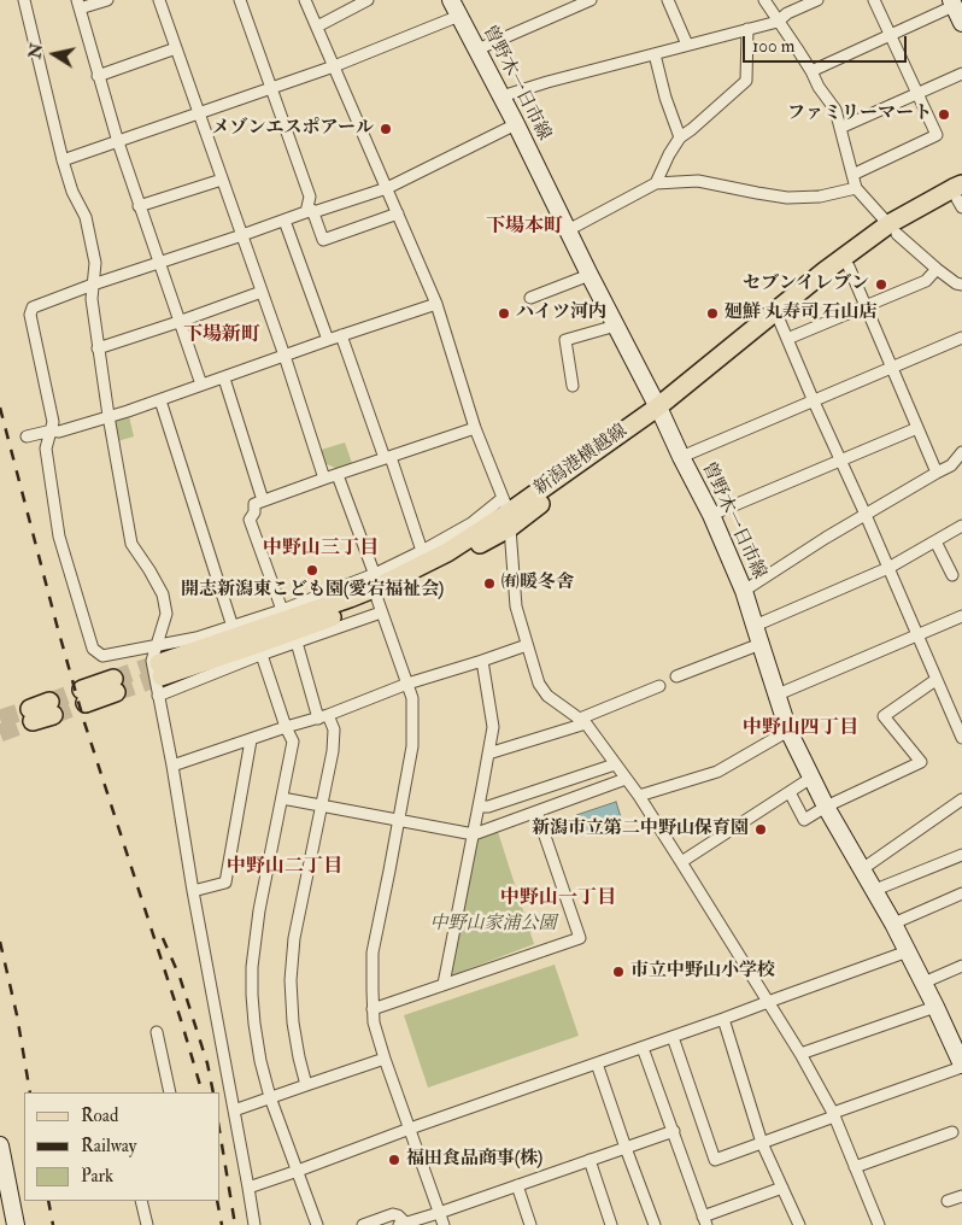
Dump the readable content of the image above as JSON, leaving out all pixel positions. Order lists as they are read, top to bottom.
{
  "streets": {
    "main road": ["曽野木一日市線", "新潟港横越線"]
  },
  "crossings": [
    ["曽野木一日市線", "新潟港横越線"]
  ],
  "districts": [
    "下場本町",
    "下場新町",
    "中野山三丁目",
    "中野山四丁目",
    "中野山二丁目",
    "中野山一丁目"
  ],
  "parks": ["中野山家浦公園"],
  "places": [
    "ファミリーマート",
    "メゾンエスポアール",
    "セブンイレブン",
    "ハイツ河内",
    "廻鮮 丸寿司 石山店",
    "開志新潟東こども園(愛宕福祉会)",
    "㈲暖冬舎",
    "新潟市立第二中野山保育園",
    "市立中野山小学校",
    "福田食品商事(株)"
  ],
  "legend": ["Road", "Railway", "Park"],
  "scale_bar": "100 m",
  "north": "left"
}
